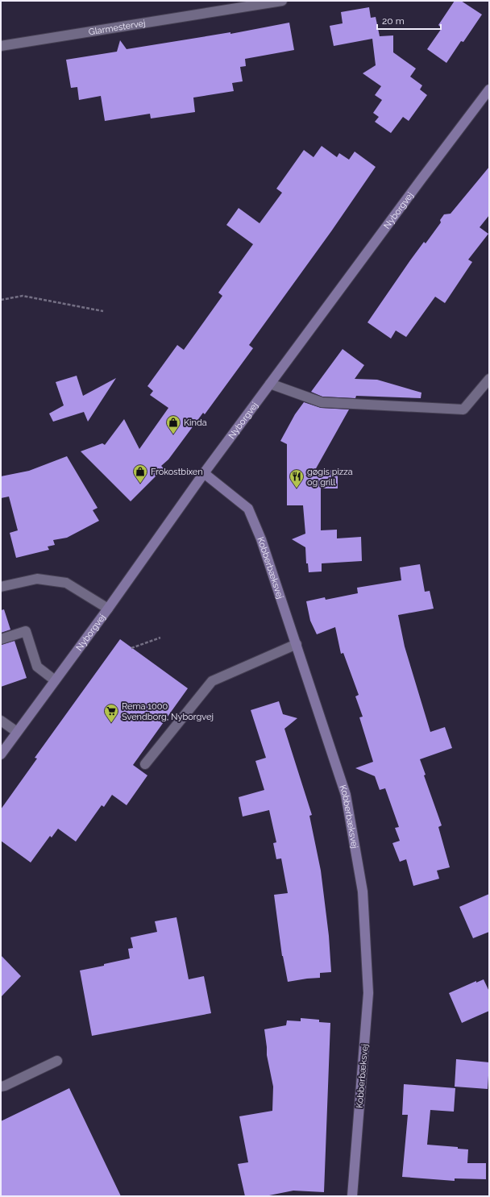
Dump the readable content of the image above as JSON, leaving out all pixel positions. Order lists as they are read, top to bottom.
{
  "streets": {
    "street": ["Glarmestervej", "Nyborgvej", "Kobberbæksvej"]
  },
  "crossings": [
    ["Nyborgvej", "Kobberbæksvej"]
  ],
  "places": {
    "shop": ["Kinda", "Frokostbixen"],
    "restaurant": ["gøgis pizza og grill"],
    "supermarket": ["Rema 1000 Svendborg, Nyborgvej"]
  },
  "scale_bar": "20 m"
}
